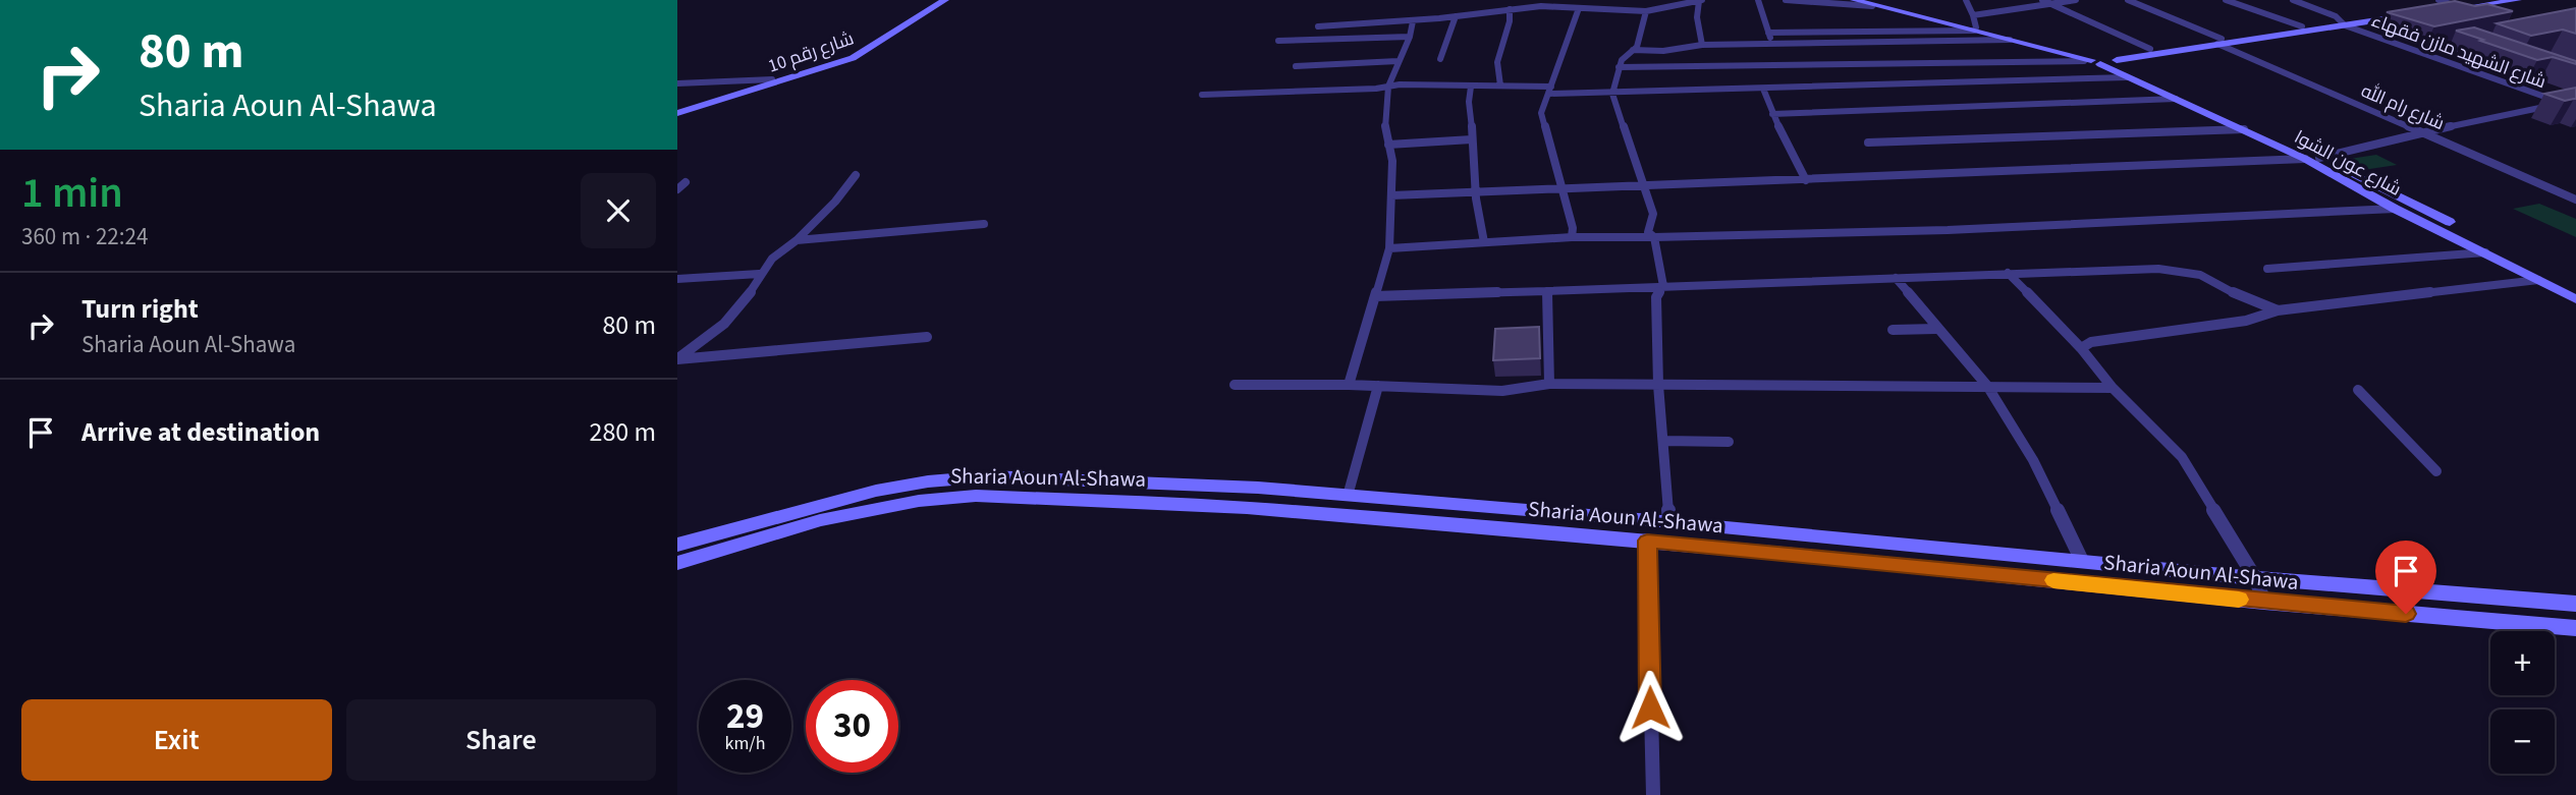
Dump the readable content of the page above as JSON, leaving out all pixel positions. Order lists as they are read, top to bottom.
{
  "streets": {
    "main road": ["شارع رقم 10", "شارع عون الشوا", "Sharia Aoun Al-Shawa"],
    "street": ["شارع الشهيد مازن فقهاء", "شارع رام الله"]
  },
  "page": {
    "turn": ["80 m", "Sharia Aoun Al-Shawa"],
    "heading": ["1 min", "360 m · 22:24"],
    "list": [
      {
        "name": "Turn right",
        "note": "Sharia Aoun Al-Shawa",
        "value": "80 m"
      },
      {
        "name": "Arrive at destination",
        "value": "280 m"
      }
    ],
    "map_buttons": ["+", "−"],
    "speed": "29 km/h",
    "limit": "30",
    "buttons": ["Exit", "Share"]
  }
}
